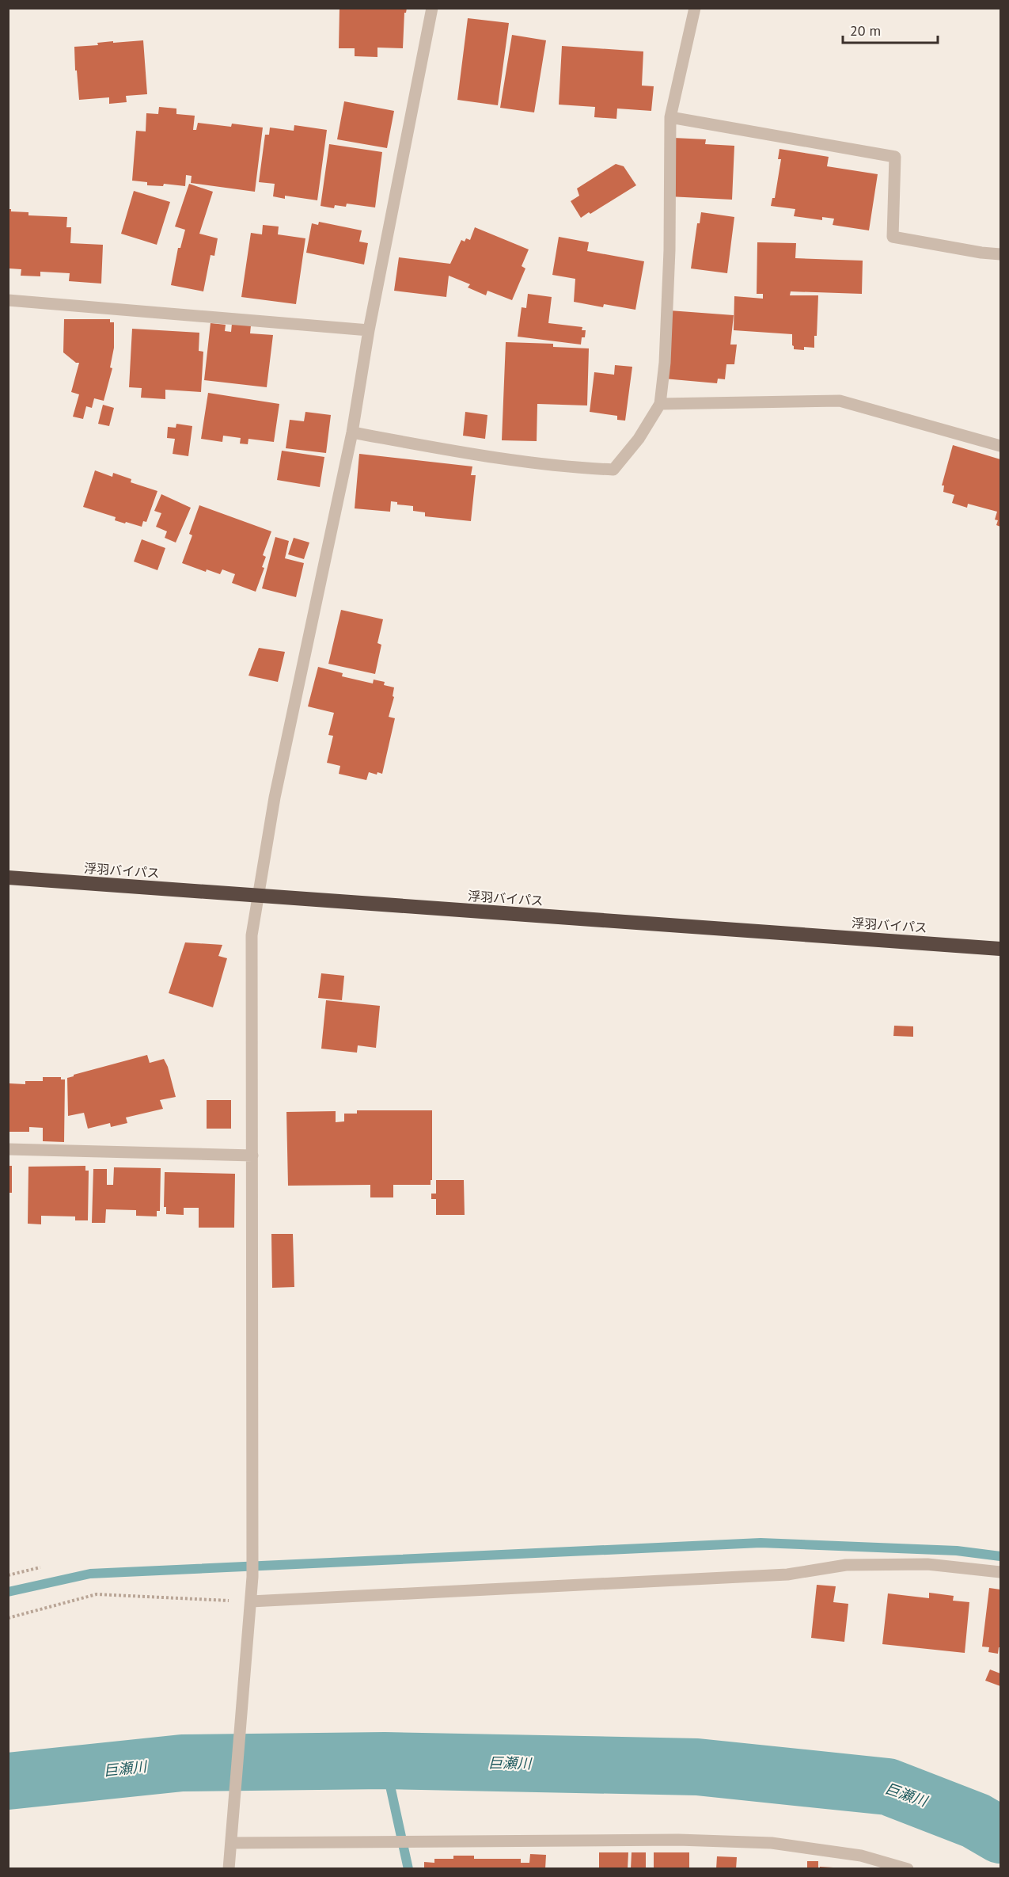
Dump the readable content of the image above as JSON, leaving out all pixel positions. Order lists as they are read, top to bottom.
{
  "streets": {
    "highway": ["浮羽バイパス"]
  },
  "water": ["巨瀬川"],
  "scale_bar": "20 m"
}
